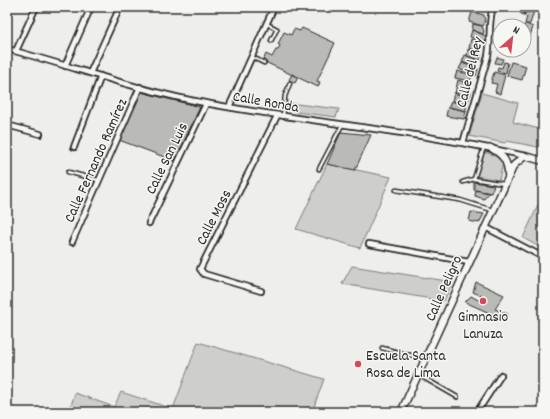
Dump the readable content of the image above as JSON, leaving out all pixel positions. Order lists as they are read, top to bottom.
{
  "streets": {
    "main road": ["Calle Peligro"],
    "street": [
      "Calle del Rey",
      "Calle Ronda",
      "Calle San Luis",
      "Calle Fernando Ramírez",
      "Calle Moss"
    ]
  },
  "crossings": [
    ["Calle del Rey", "Calle Ronda"],
    ["Calle Ronda", "Calle San Luis"],
    ["Calle Ronda", "Calle Fernando Ramírez"],
    ["Calle Ronda", "Calle Moss"],
    ["Calle Ronda", "Calle Peligro"]
  ],
  "places": ["Gimnasio Lanuza", "Escuela Santa Rosa de Lima"],
  "north": "top right"
}
